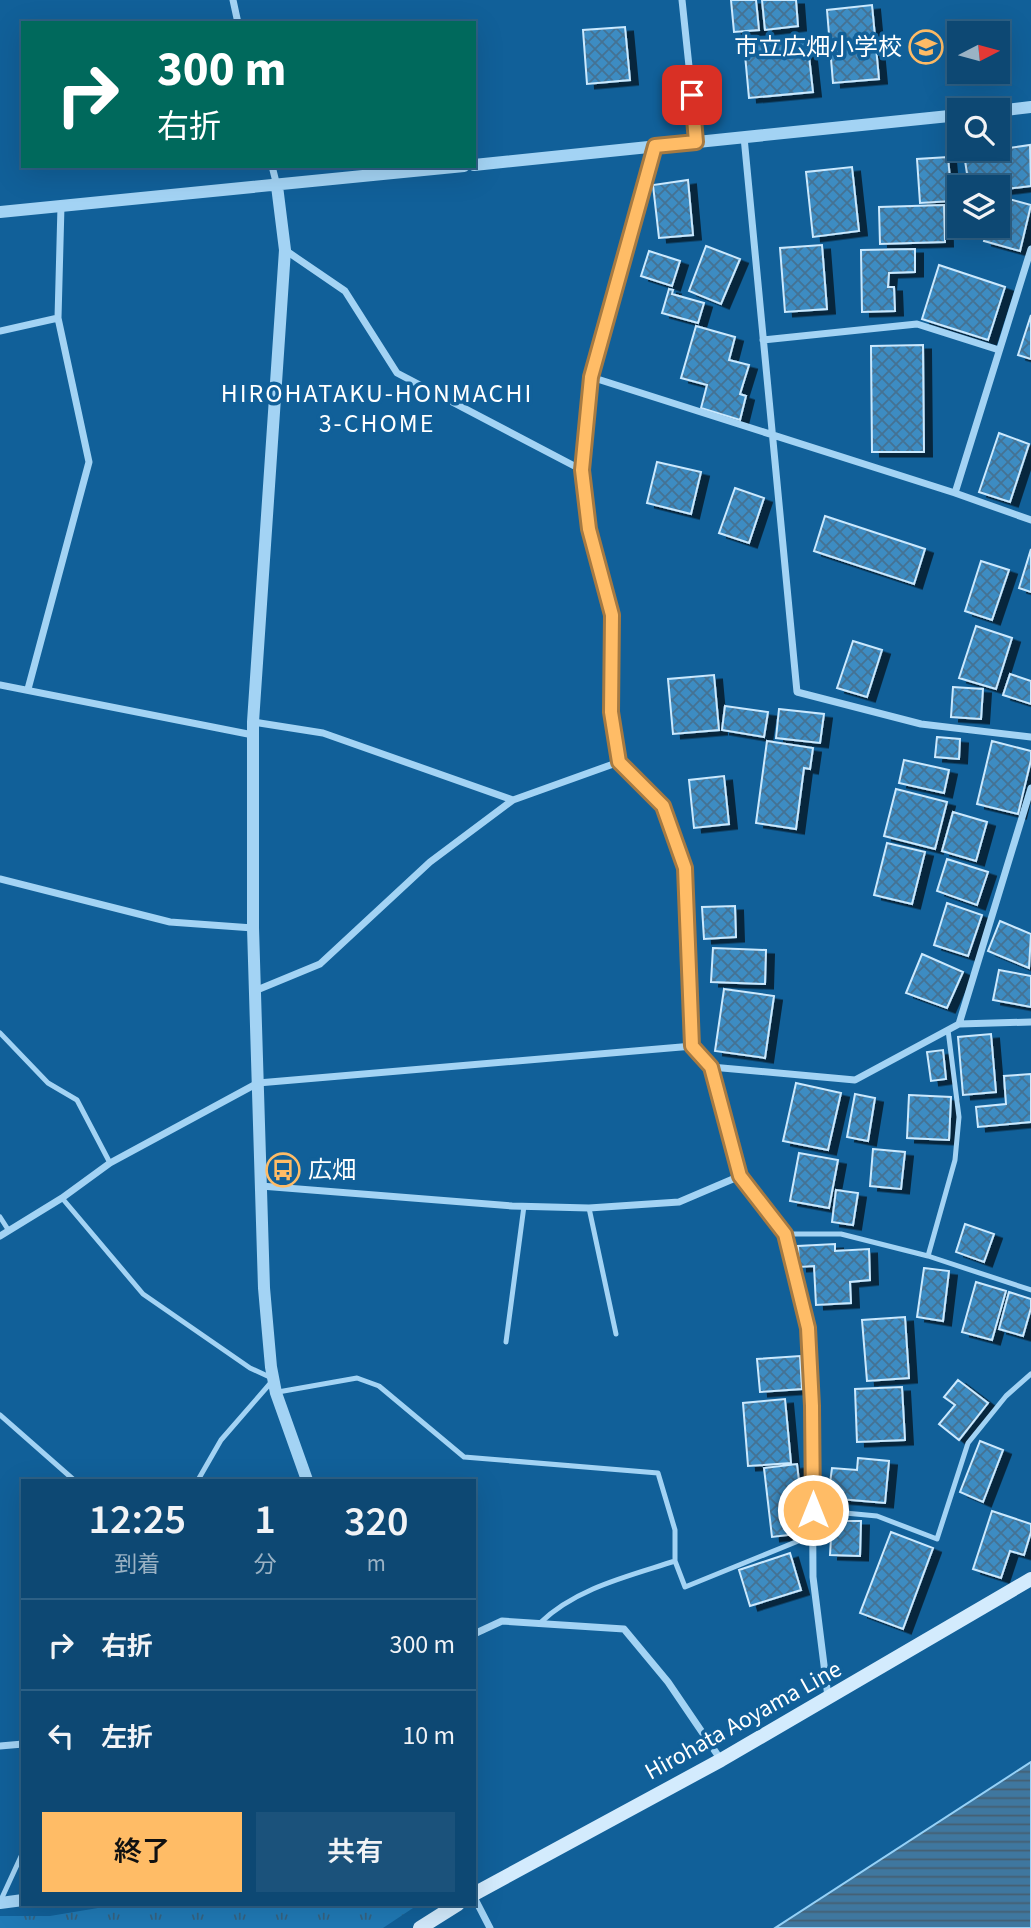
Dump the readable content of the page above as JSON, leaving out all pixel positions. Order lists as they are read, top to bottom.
{
  "streets": {
    "main road": ["Hirohata Aoyama Line"]
  },
  "districts": ["HIROHATAKU-HONMACHI 3-CHOME"],
  "places": {
    "school or university": ["市立広畑小学校"],
    "bus stop": ["広畑"]
  },
  "north": "right",
  "page": {
    "turn": ["300 m", "右折"],
    "eta": [
      "12:25",
      "到着",
      "1",
      "分",
      "320",
      "m"
    ],
    "list": [
      {
        "name": "右折",
        "value": "300 m"
      },
      {
        "name": "左折",
        "value": "10 m"
      }
    ],
    "buttons": ["終了", "共有"]
  }
}
